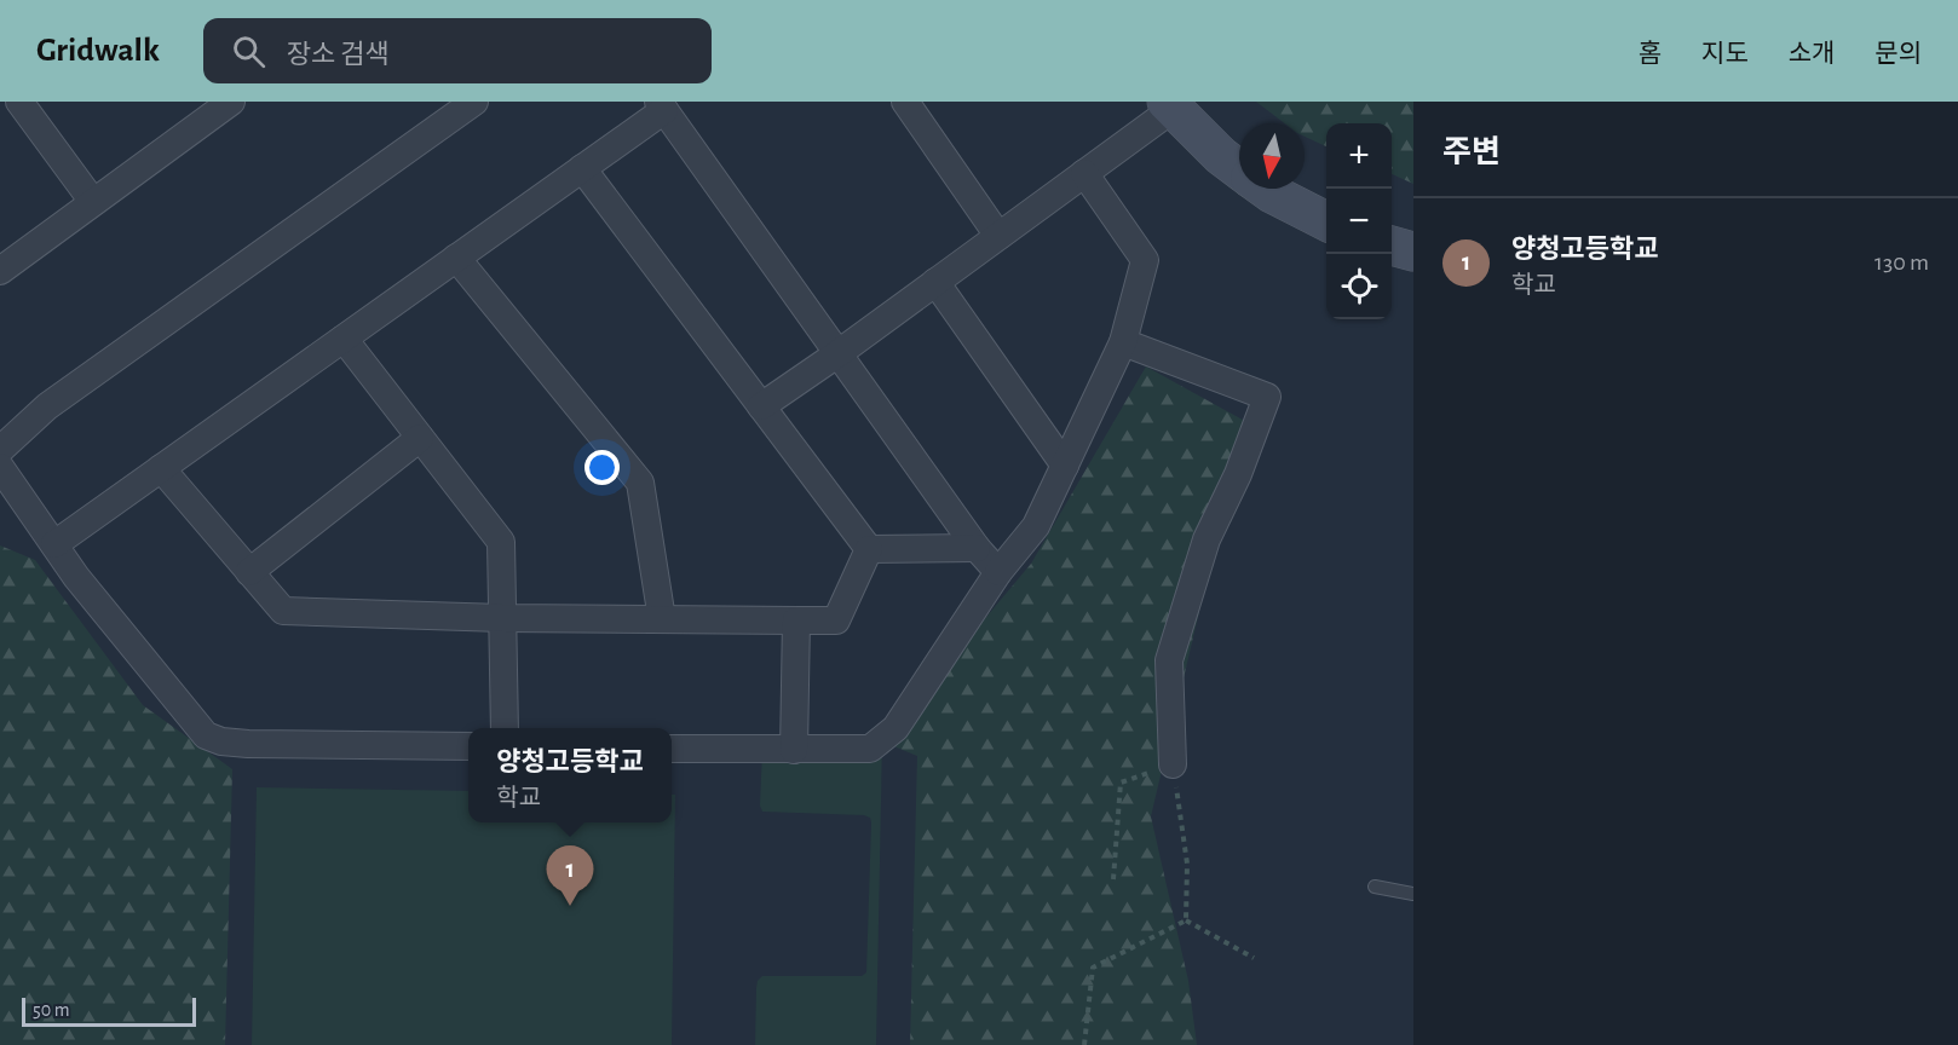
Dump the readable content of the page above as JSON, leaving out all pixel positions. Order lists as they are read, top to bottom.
{
  "scale_bar": "50 m",
  "north": "bottom",
  "page": {
    "header": "Gridwalk",
    "search": "장소 검색",
    "nav": [
      "홈",
      "지도",
      "소개",
      "문의"
    ],
    "heading": "주변",
    "map_buttons": ["+", "−"],
    "list": [
      {
        "mark": "1",
        "name": "양청고등학교",
        "note": "학교",
        "value": "130 m"
      }
    ],
    "popup": ["양청고등학교", "학교"],
    "pins": "1",
    "scale": "50 m"
  }
}
